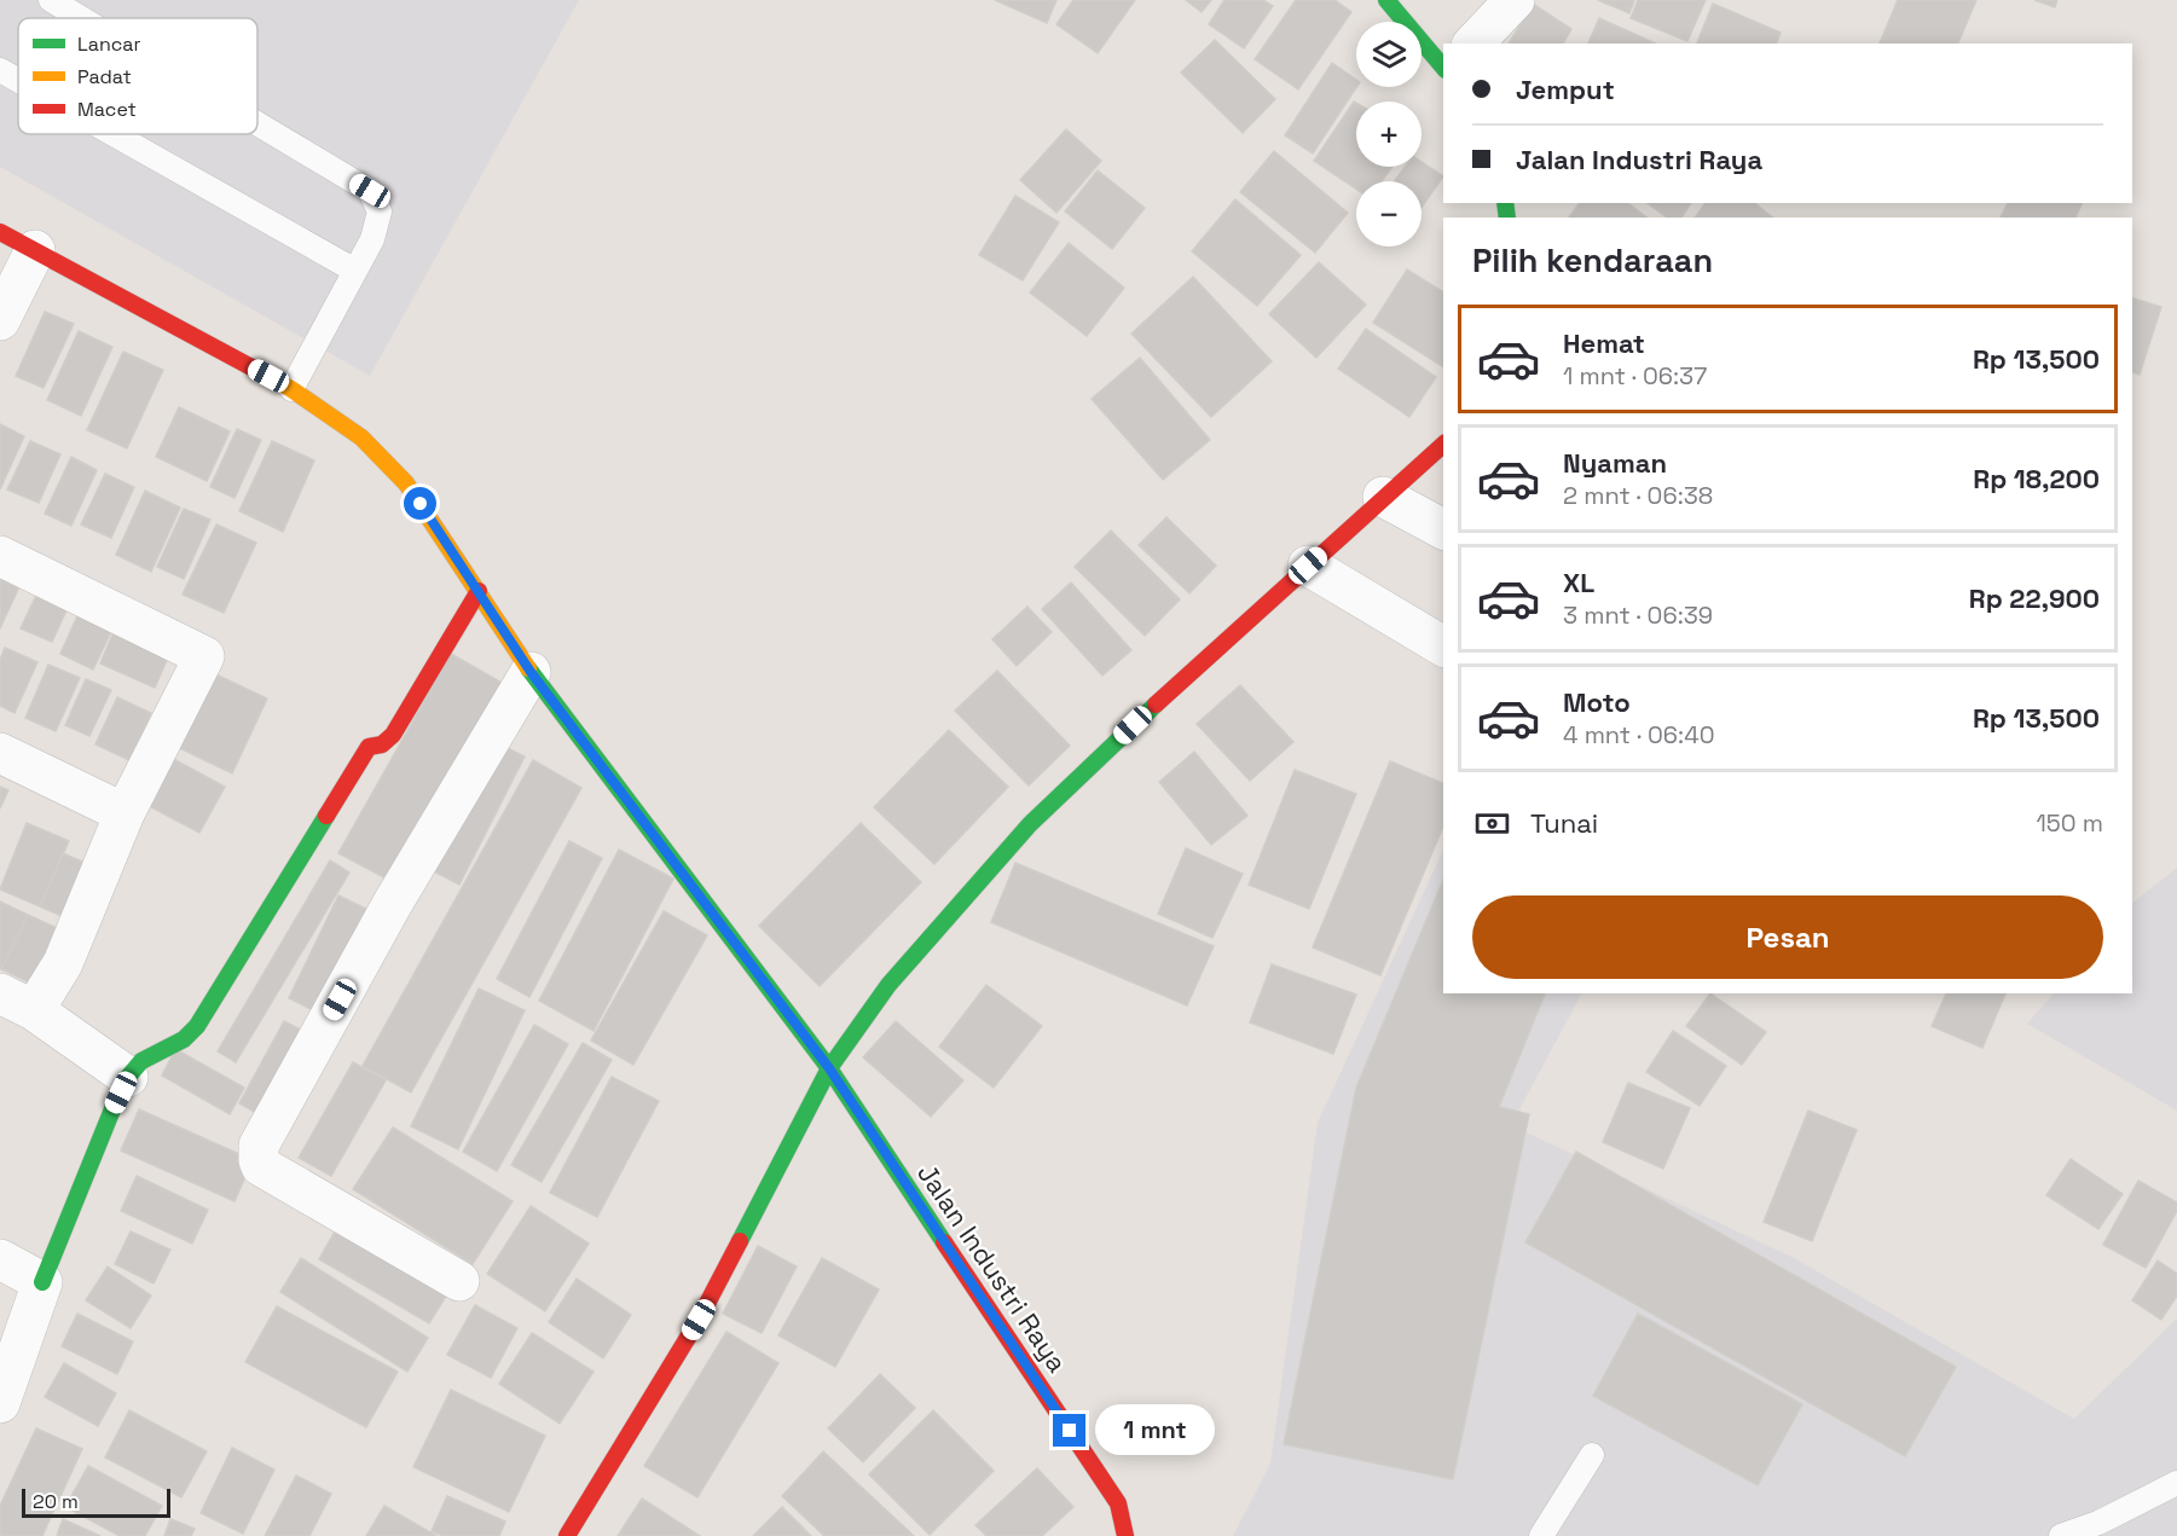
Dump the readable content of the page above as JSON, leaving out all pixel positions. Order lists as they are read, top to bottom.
{
  "streets": {
    "street": ["Jalan Industri Raya"]
  },
  "legend": ["Lancar", "Padat", "Macet"],
  "scale_bar": "20 m",
  "page": {
    "map_buttons": ["+", "−"],
    "banner": ["Jemput", "Jalan Industri Raya"],
    "heading": "Pilih kendaraan",
    "list": [
      {
        "name": "Hemat",
        "note": "1 mnt · 06:37",
        "value": "Rp 13,500"
      },
      {
        "name": "Nyaman",
        "note": "2 mnt · 06:38",
        "value": "Rp 18,200"
      },
      {
        "name": "XL",
        "note": "3 mnt · 06:39",
        "value": "Rp 22,900"
      },
      {
        "name": "Moto",
        "note": "4 mnt · 06:40",
        "value": "Rp 13,500"
      }
    ],
    "pay": ["Tunai", "150 m"],
    "buttons": "Pesan",
    "bubble": "1 mnt",
    "scale": "20 m"
  }
}
